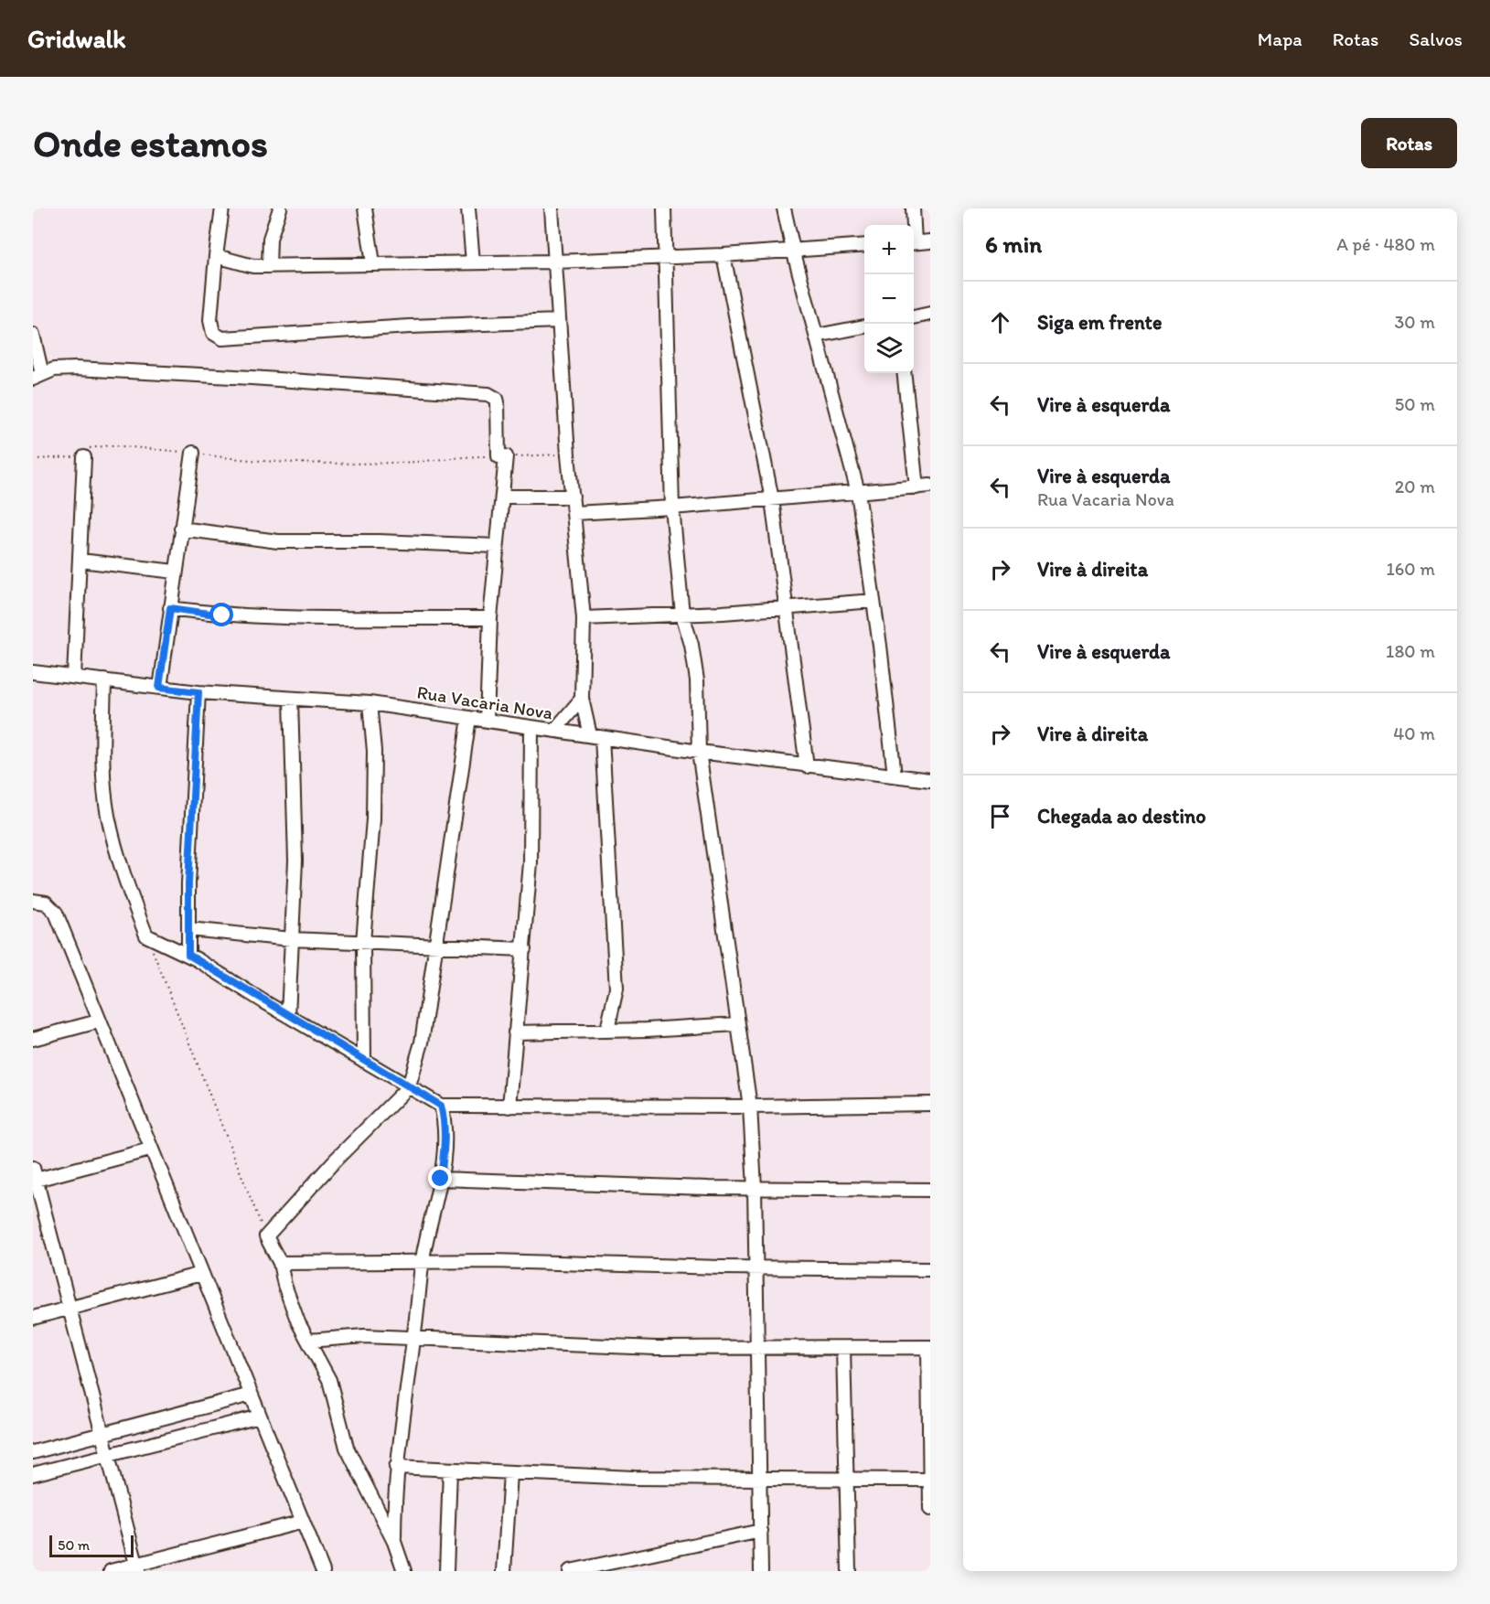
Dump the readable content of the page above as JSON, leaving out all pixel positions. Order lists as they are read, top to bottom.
{
  "streets": {
    "street": ["Rua Vacaria Nova"]
  },
  "scale_bar": "50 m",
  "page": {
    "header": "Gridwalk",
    "nav": ["Mapa", "Rotas", "Salvos"],
    "buttons": "Rotas",
    "title": "Onde estamos",
    "heading": ["6 min", "A pé · 480 m"],
    "map_buttons": ["+", "−"],
    "list": [
      ["Siga em frente", "30 m"],
      ["Vire à esquerda", "50 m"],
      ["Vire à esquerda", "Rua Vacaria Nova", "20 m"],
      ["Vire à direita", "160 m"],
      ["Vire à esquerda", "180 m"],
      ["Vire à direita", "40 m"],
      "Chegada ao destino"
    ],
    "scale": "50 m"
  }
}
